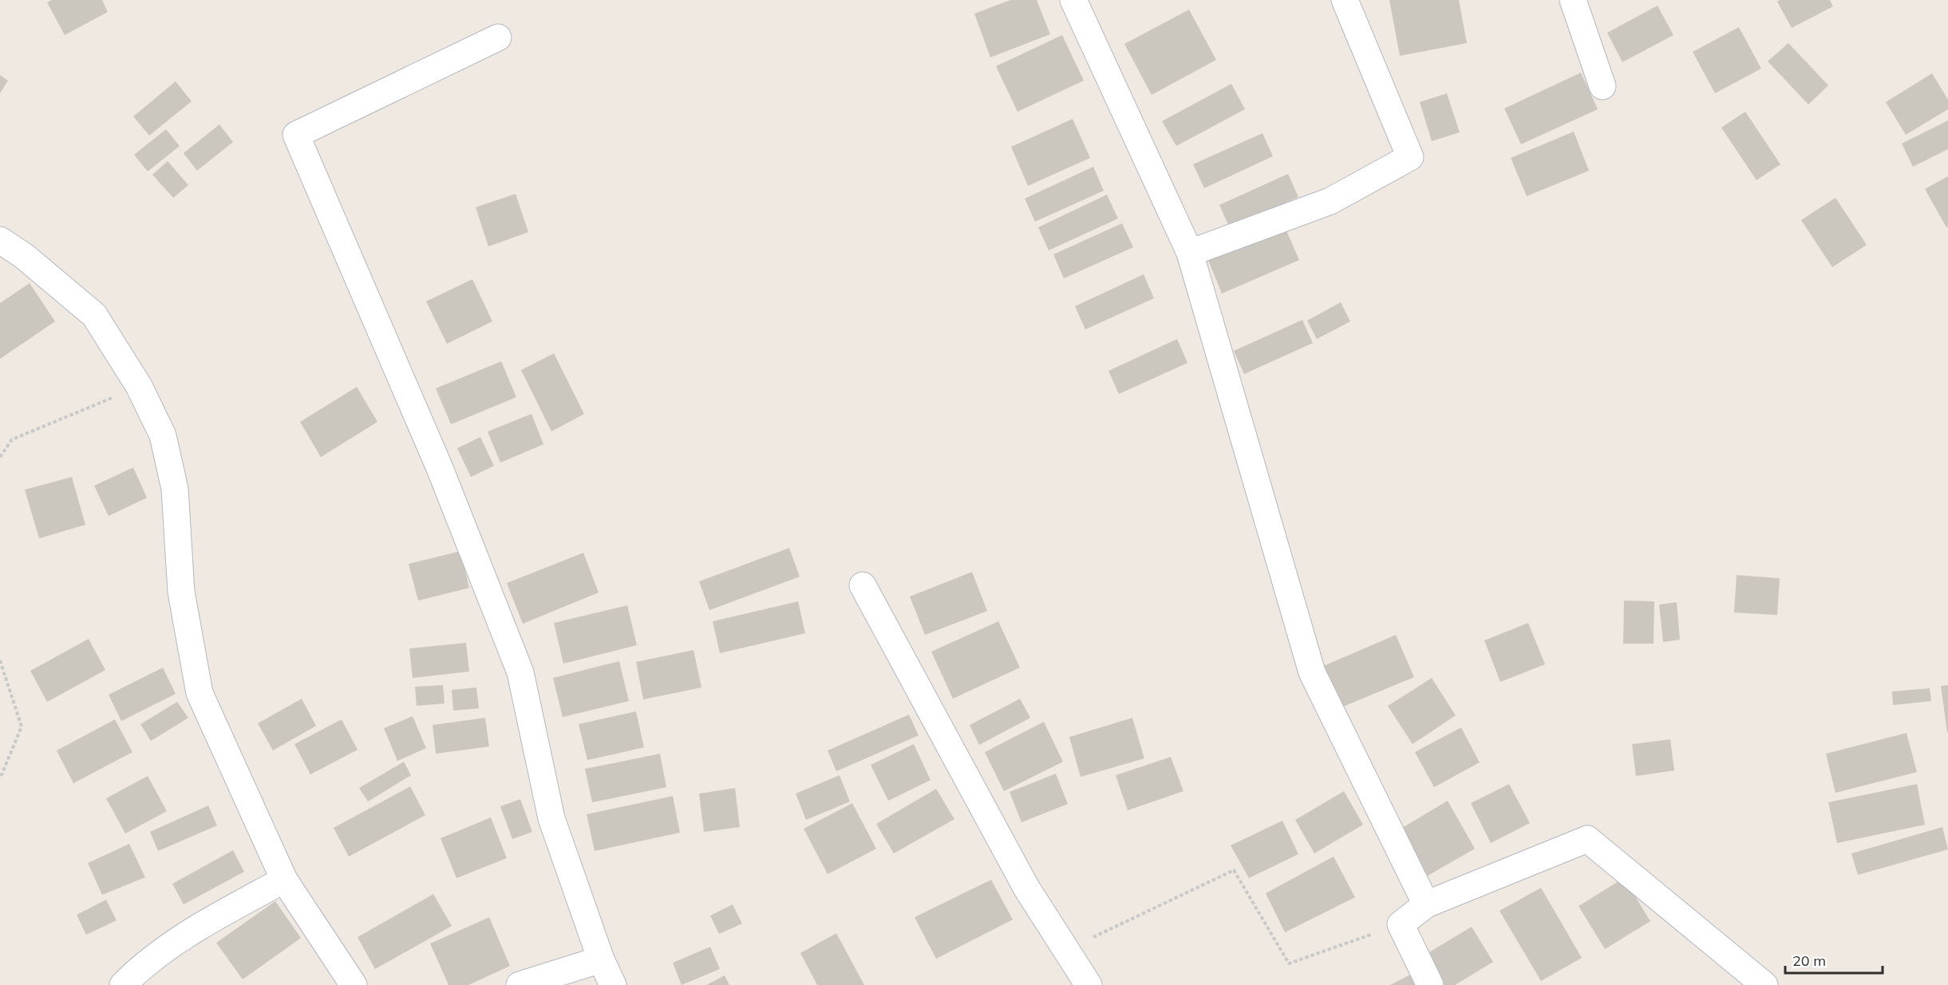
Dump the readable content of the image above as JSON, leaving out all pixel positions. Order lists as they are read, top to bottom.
{
  "scale_bar": "20 m"
}
